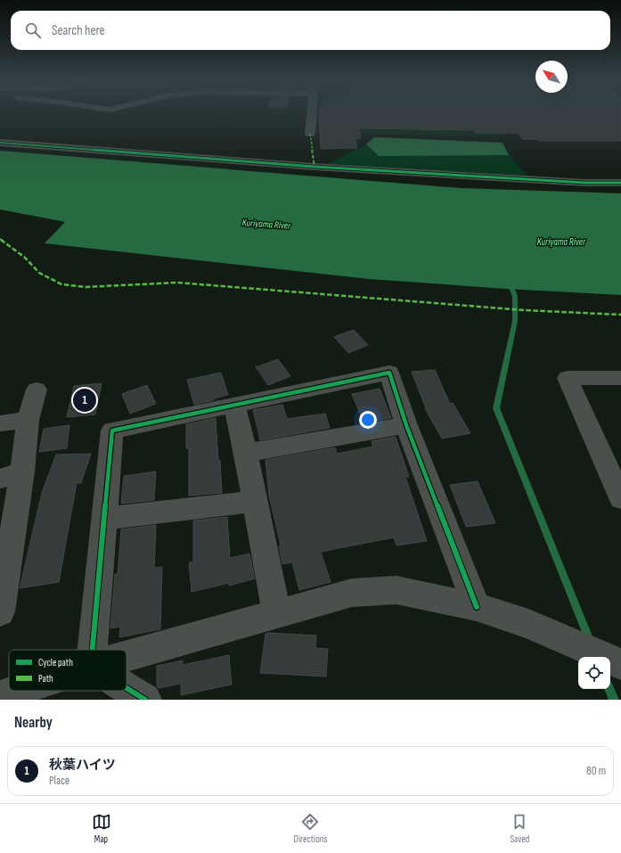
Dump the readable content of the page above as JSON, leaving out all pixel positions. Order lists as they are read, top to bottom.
{
  "water": ["Kuriyama River"],
  "legend": ["Cycle path", "Path"],
  "north": "top left",
  "page": {
    "search": "Search here",
    "pins": "1",
    "heading": "Nearby",
    "list": [
      {
        "mark": "1",
        "name": "秋葉ハイツ",
        "note": "Place",
        "value": "80 m"
      }
    ],
    "nav": ["Map", "Directions", "Saved"]
  }
}
